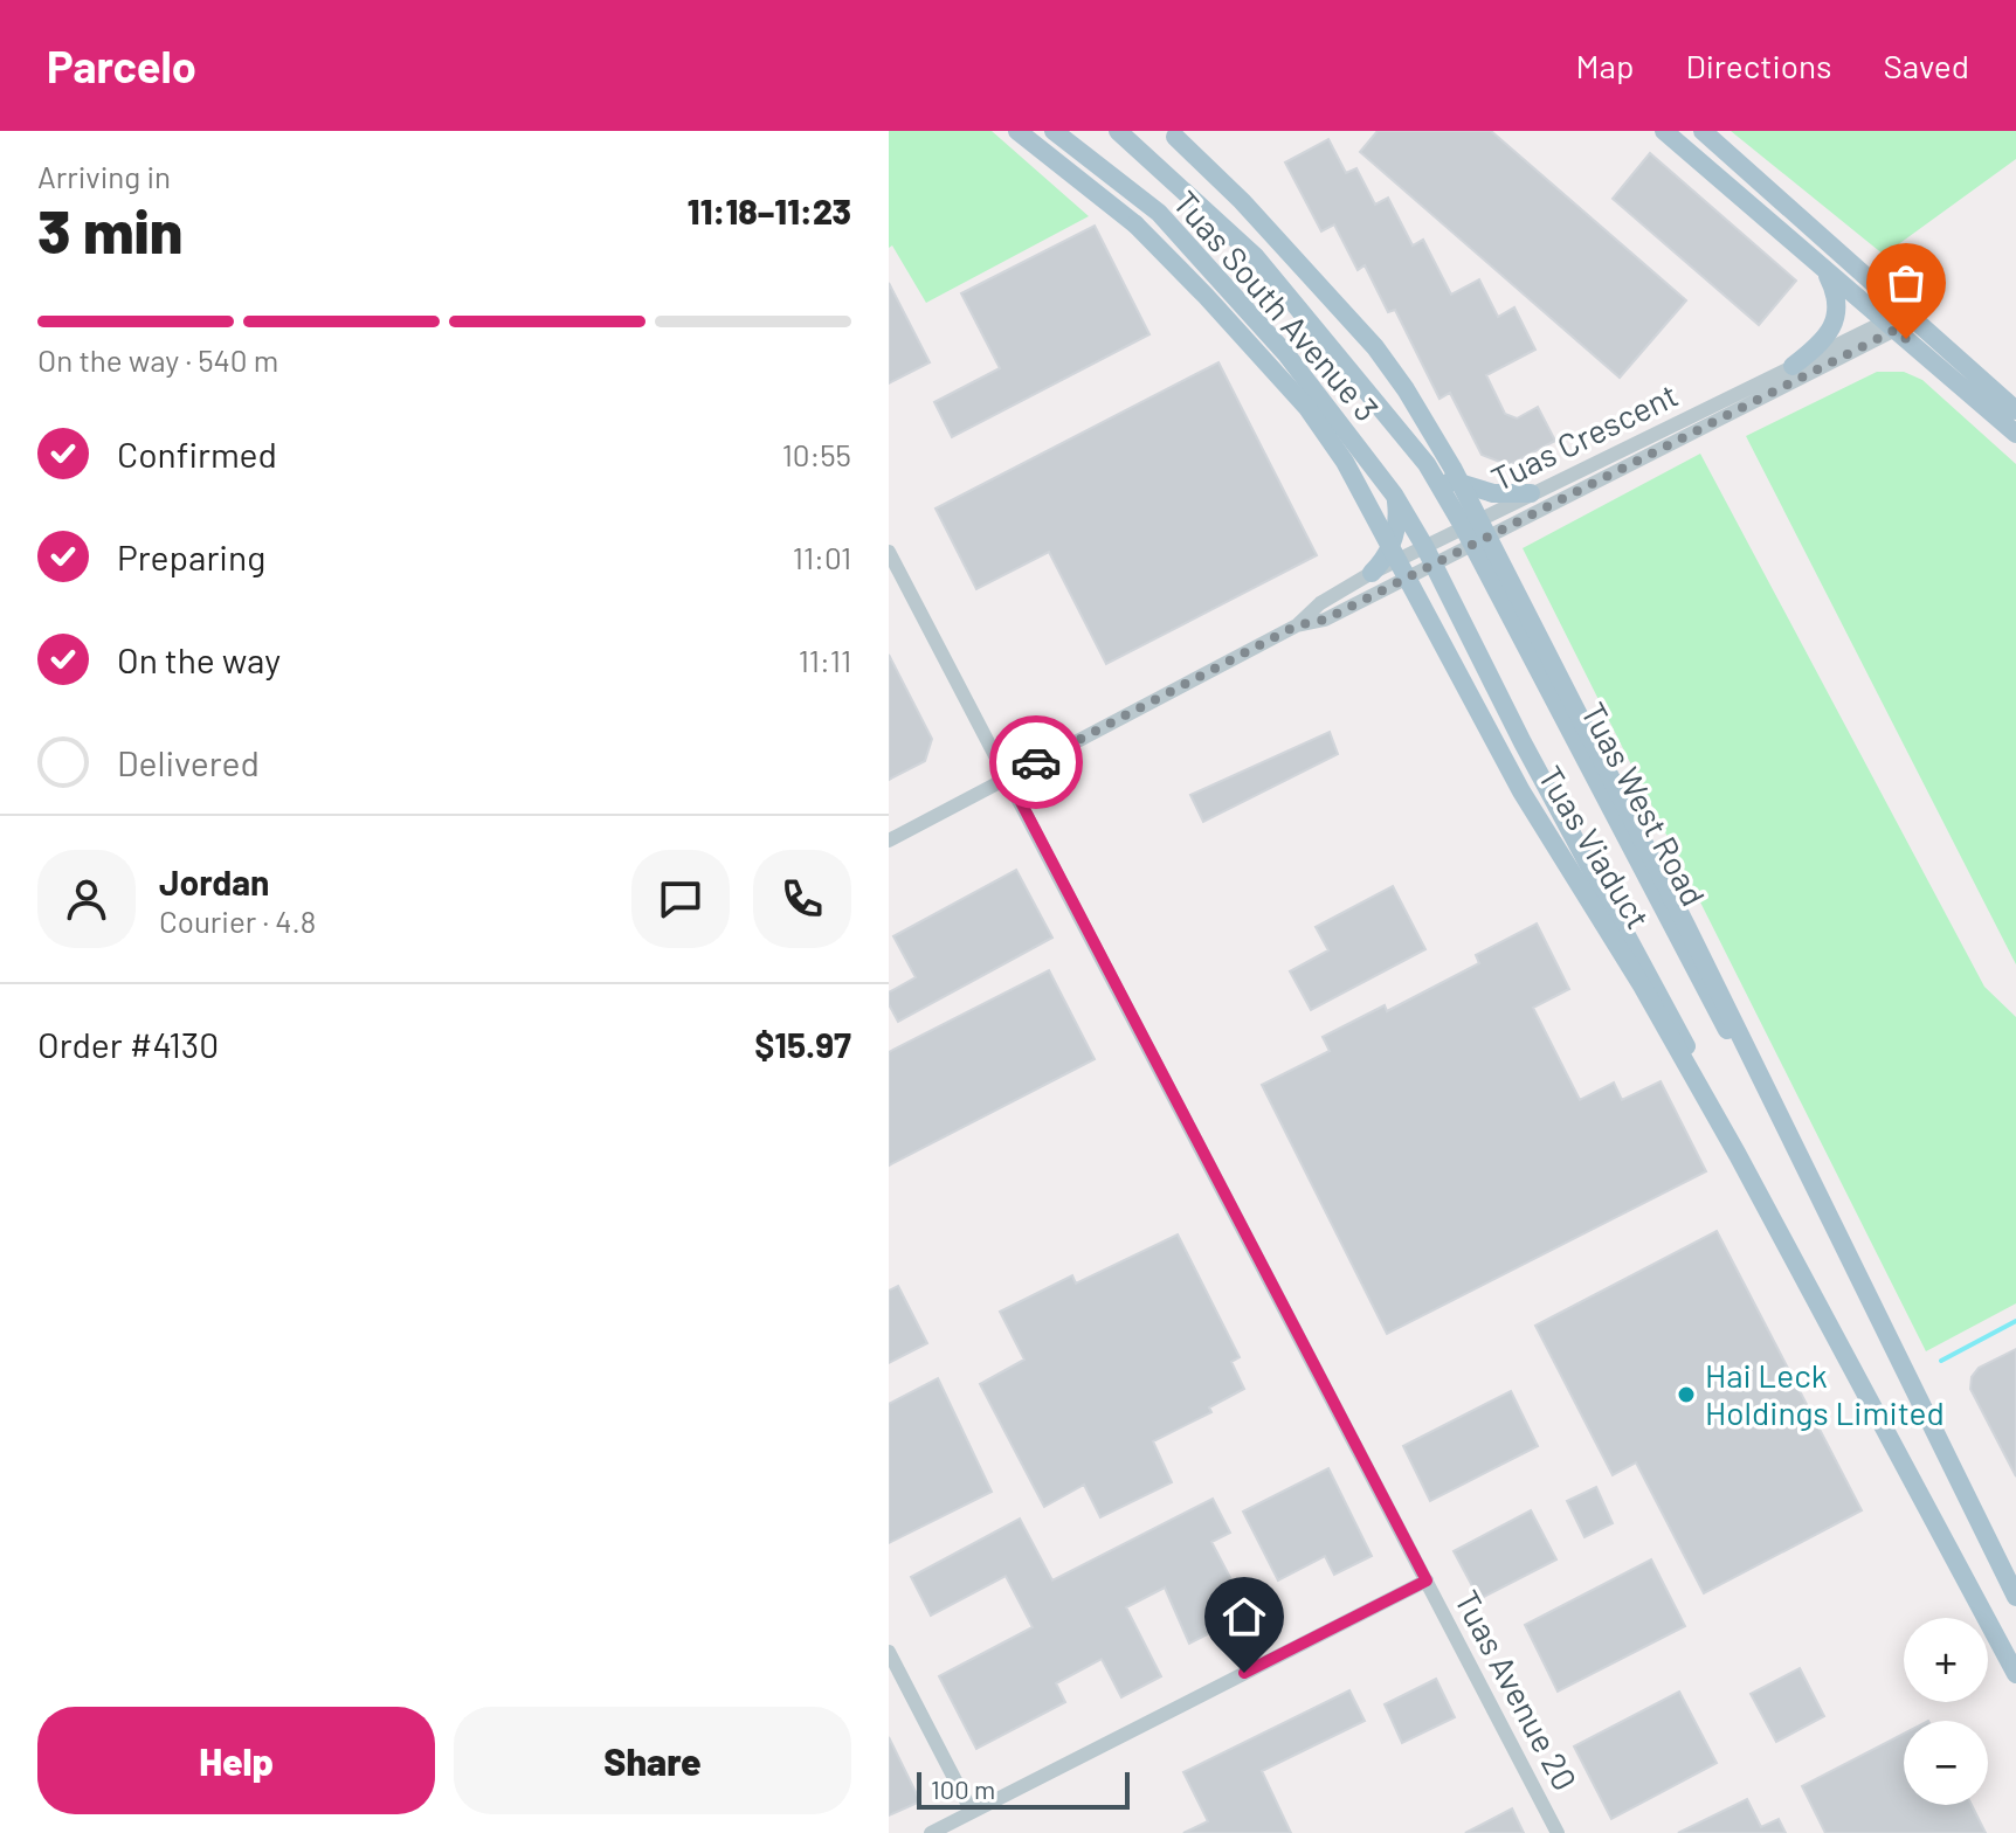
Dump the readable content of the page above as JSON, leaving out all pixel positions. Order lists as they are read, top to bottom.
{
  "streets": {
    "main road": ["Tuas South Avenue 3", "Tuas West Road", "Tuas Viaduct"],
    "street": ["Tuas Crescent", "Tuas Avenue 20"]
  },
  "crossings": [
    ["Tuas South Avenue 3", "Tuas Crescent"],
    ["Tuas Crescent", "Tuas West Road"],
    ["Tuas Crescent", "Tuas Avenue 20"]
  ],
  "places": ["Hai Leck Holdings Limited"],
  "scale_bar": "100 m",
  "page": {
    "header": "Parcelo",
    "nav": ["Map", "Directions", "Saved"],
    "heading": ["3 min", "Arriving in", "11:18–11:23"],
    "panel": [
      "Jordan",
      "Courier · 4.8",
      "Order #4130",
      "$15.97"
    ],
    "bar": "On the way · 540 m",
    "list": [
      ["Confirmed", "10:55"],
      ["Preparing", "11:01"],
      ["On the way", "11:11"],
      "Delivered"
    ],
    "map_buttons": ["+", "−"],
    "buttons": ["Help", "Share"],
    "scale": "100 m"
  }
}
